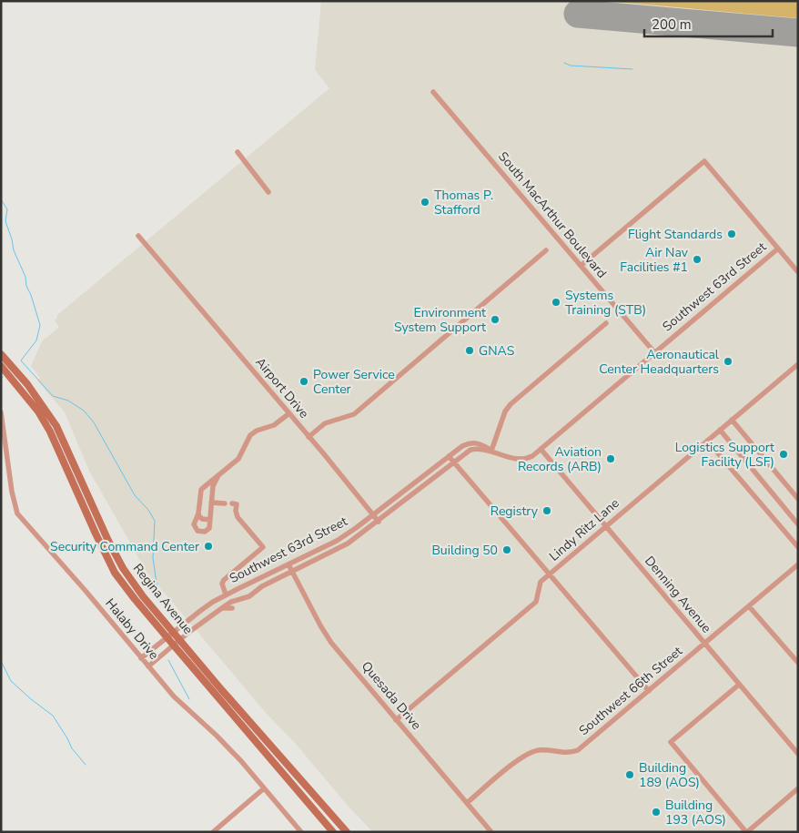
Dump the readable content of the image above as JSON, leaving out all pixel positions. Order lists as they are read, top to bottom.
{
  "streets": {
    "main road": ["Regina Avenue"],
    "street": [
      "South MacArthur Boulevard",
      "Southwest 63rd Street",
      "Airport Drive",
      "Lindy Ritz Lane",
      "Denning Avenue",
      "Halaby Drive",
      "Southwest 66th Street",
      "Quesada Drive"
    ]
  },
  "crossings": [
    ["South MacArthur Boulevard", "Southwest 63rd Street"],
    ["Southwest 63rd Street", "Airport Drive"],
    ["Southwest 63rd Street", "Denning Avenue"],
    ["Southwest 63rd Street", "Regina Avenue"],
    ["Southwest 63rd Street", "Halaby Drive"],
    ["Southwest 63rd Street", "Quesada Drive"],
    ["Lindy Ritz Lane", "Denning Avenue"],
    ["Lindy Ritz Lane", "Quesada Drive"],
    ["Denning Avenue", "Southwest 66th Street"],
    ["Southwest 66th Street", "Quesada Drive"]
  ],
  "places": [
    "Thomas P. Stafford",
    "Flight Standards",
    "Air Nav Facilities #1",
    "Systems Training (STB)",
    "Environment System Support",
    "GNAS",
    "Aeronautical Center Headquarters",
    "Power Service Center",
    "Logistics Support Facility (LSF)",
    "Aviation Records (ARB)",
    "Registry",
    "Security Command Center",
    "Building 50",
    "Building 189 (AOS)",
    "Building 193 (AOS)"
  ],
  "scale_bar": "200 m"
}
